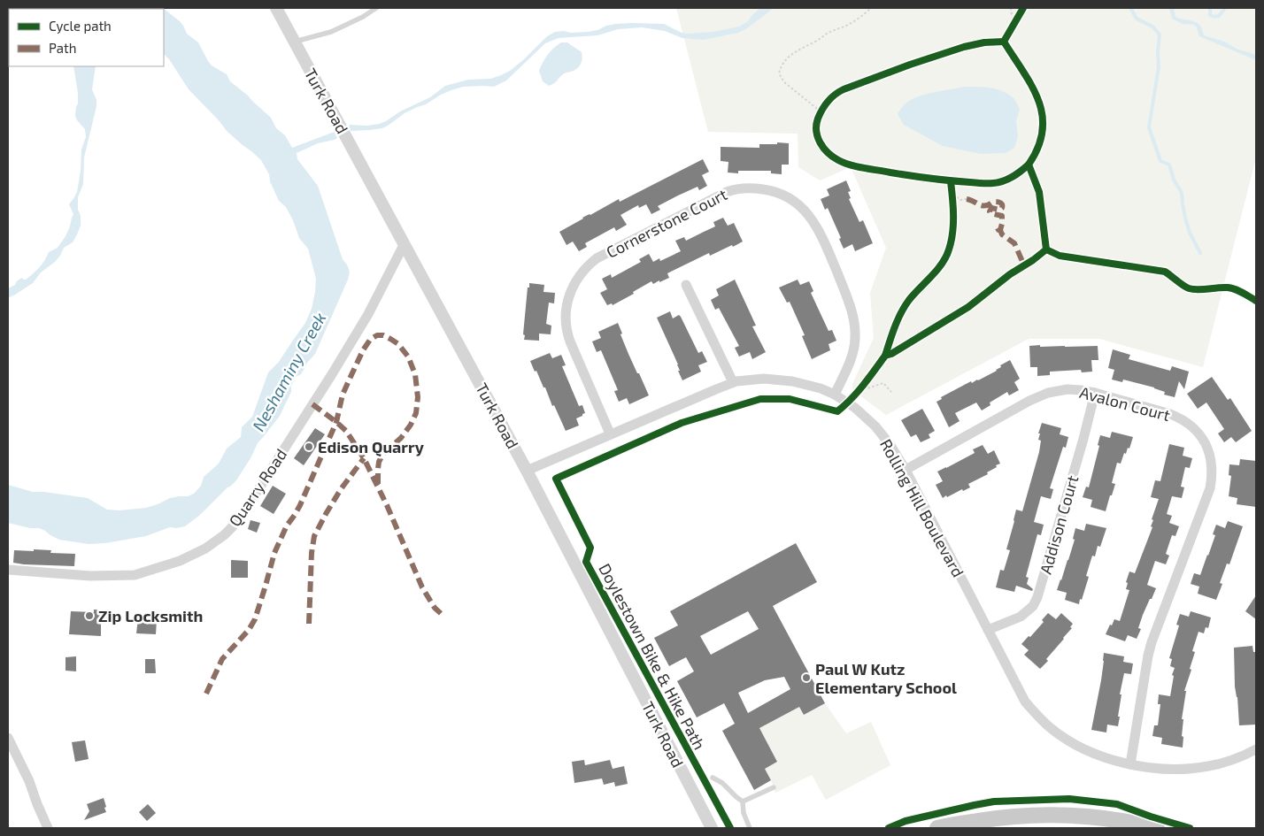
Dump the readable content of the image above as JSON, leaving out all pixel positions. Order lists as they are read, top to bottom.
{
  "streets": {
    "street": [
      "Turk Road",
      "Cornerstone Court",
      "Avalon Court",
      "Quarry Road",
      "Rolling Hill Boulevard",
      "Addison Court"
    ],
    "cycle path": ["Doylestown Bike & Hike Path"]
  },
  "crossings": [
    ["Turk Road", "Quarry Road"],
    ["Turk Road", "Rolling Hill Boulevard"],
    ["Cornerstone Court", "Rolling Hill Boulevard"],
    ["Avalon Court", "Rolling Hill Boulevard"],
    ["Avalon Court", "Addison Court"],
    ["Rolling Hill Boulevard", "Addison Court"]
  ],
  "water": ["Neshaminy Creek"],
  "places": ["Edison Quarry", "Zip Locksmith", "Paul W Kutz Elementary School"],
  "legend": ["Cycle path", "Path"]
}
